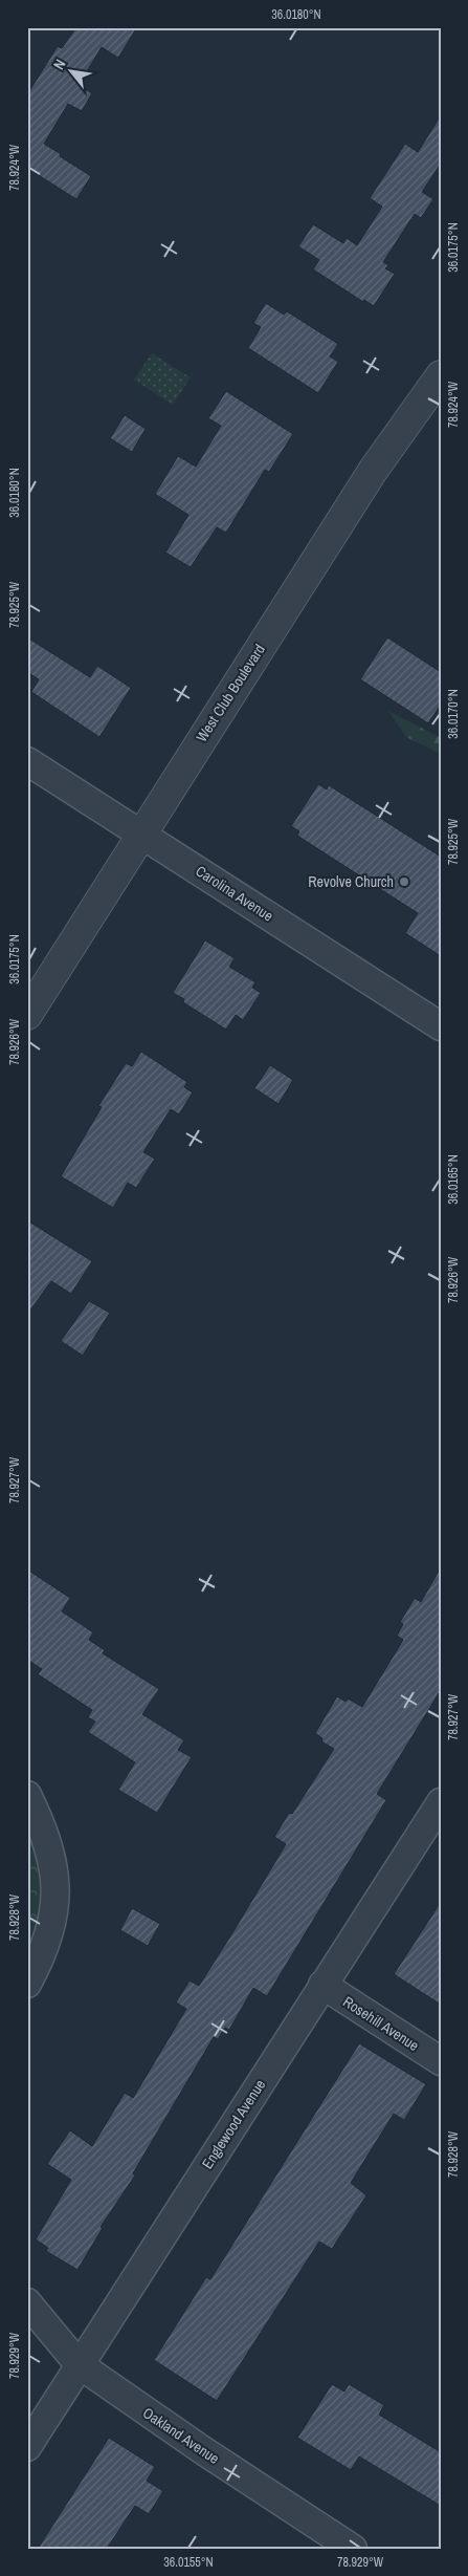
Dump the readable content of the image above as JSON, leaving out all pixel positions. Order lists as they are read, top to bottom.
{
  "streets": {
    "street": [
      "West Club Boulevard",
      "Carolina Avenue",
      "Rosehill Avenue",
      "Englewood Avenue",
      "Oakland Avenue"
    ]
  },
  "crossings": [
    ["West Club Boulevard", "Carolina Avenue"],
    ["Rosehill Avenue", "Englewood Avenue"],
    ["Englewood Avenue", "Oakland Avenue"]
  ],
  "places": ["Revolve Church"],
  "north": "top left",
  "coordinates": [
    "36.0180°N",
    "78.924°W",
    "36.0175°N",
    "78.925°W",
    "36.0170°N",
    "78.926°W",
    "36.0165°N",
    "78.927°W",
    "78.928°W",
    "78.929°W",
    "36.0155°N"
  ]
}
